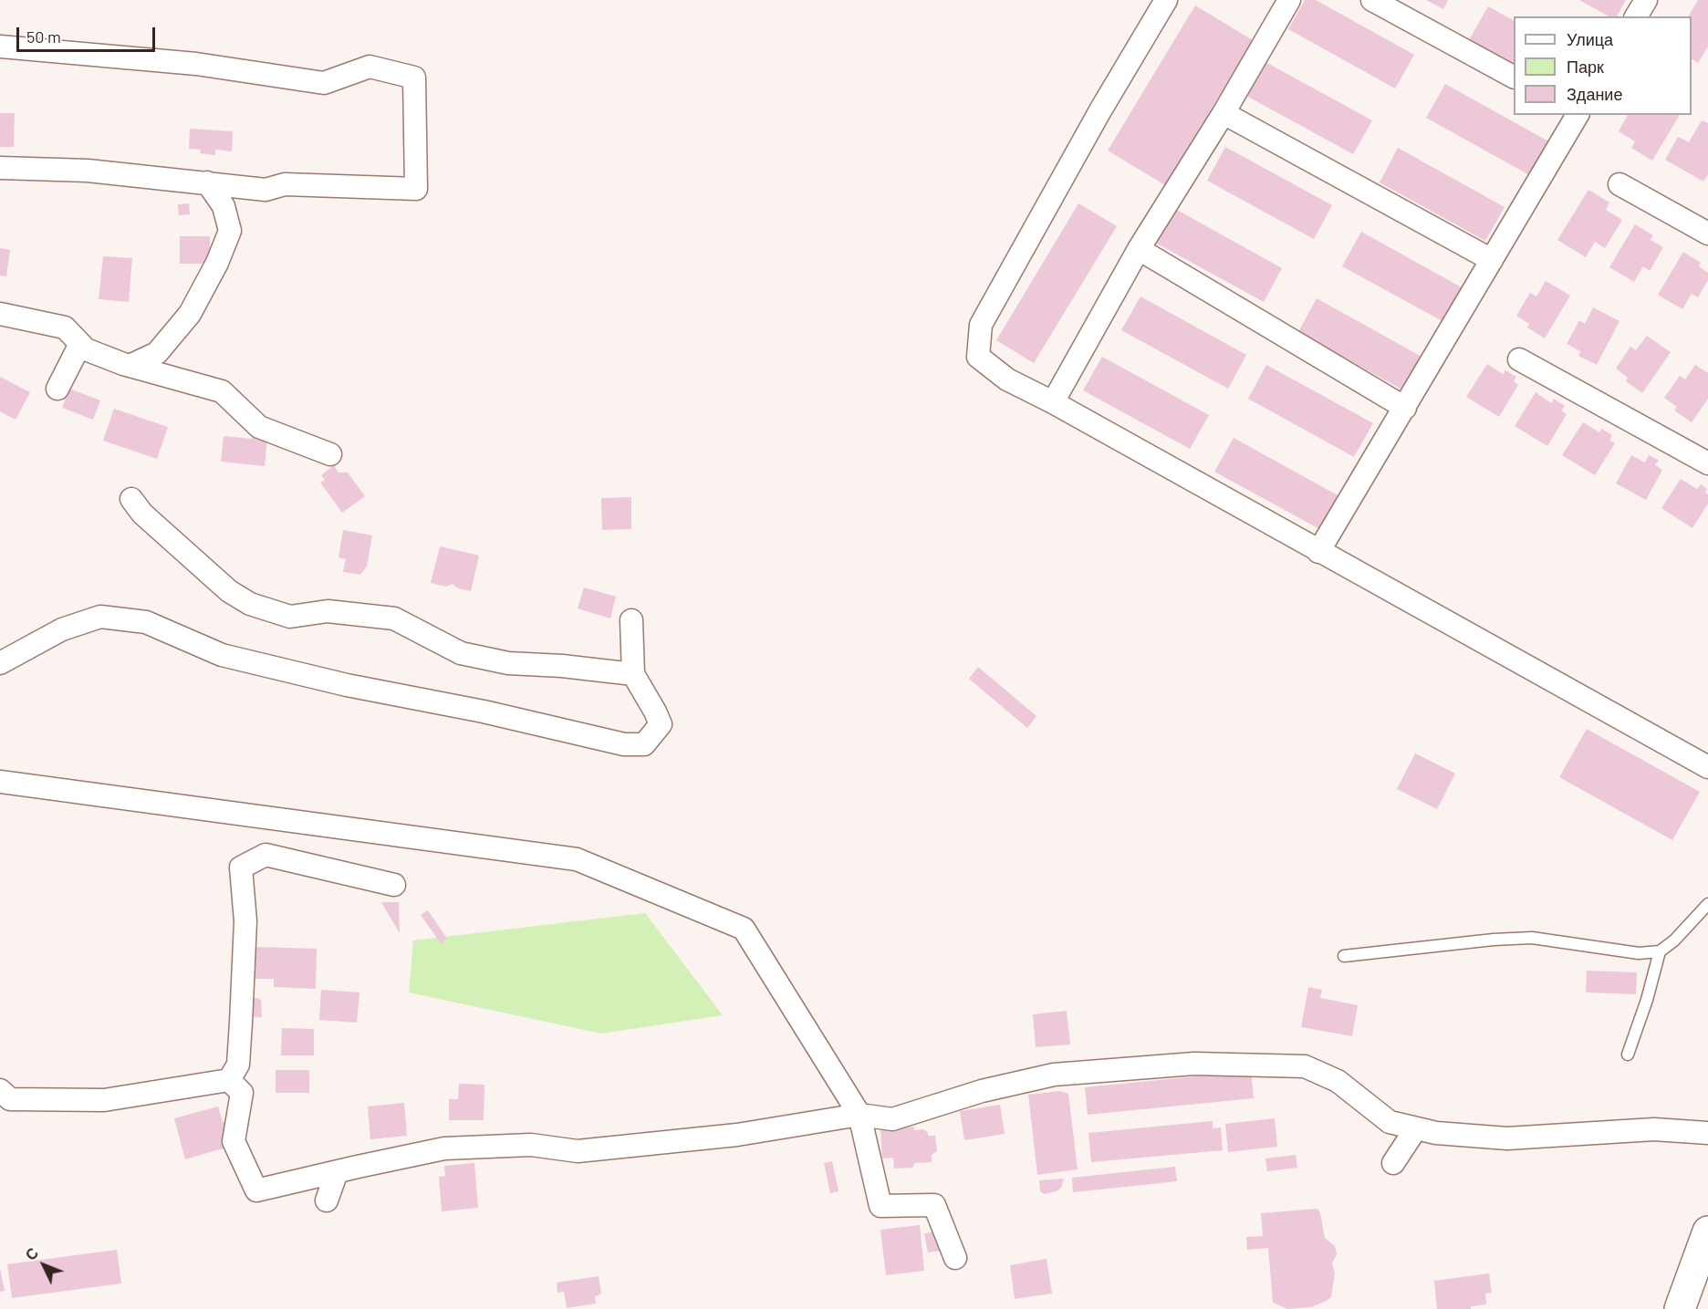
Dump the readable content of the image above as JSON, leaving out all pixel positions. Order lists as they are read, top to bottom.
{
  "legend": ["Улица", "Парк", "Здание"],
  "scale_bar": "50 m",
  "north": "top left"
}
